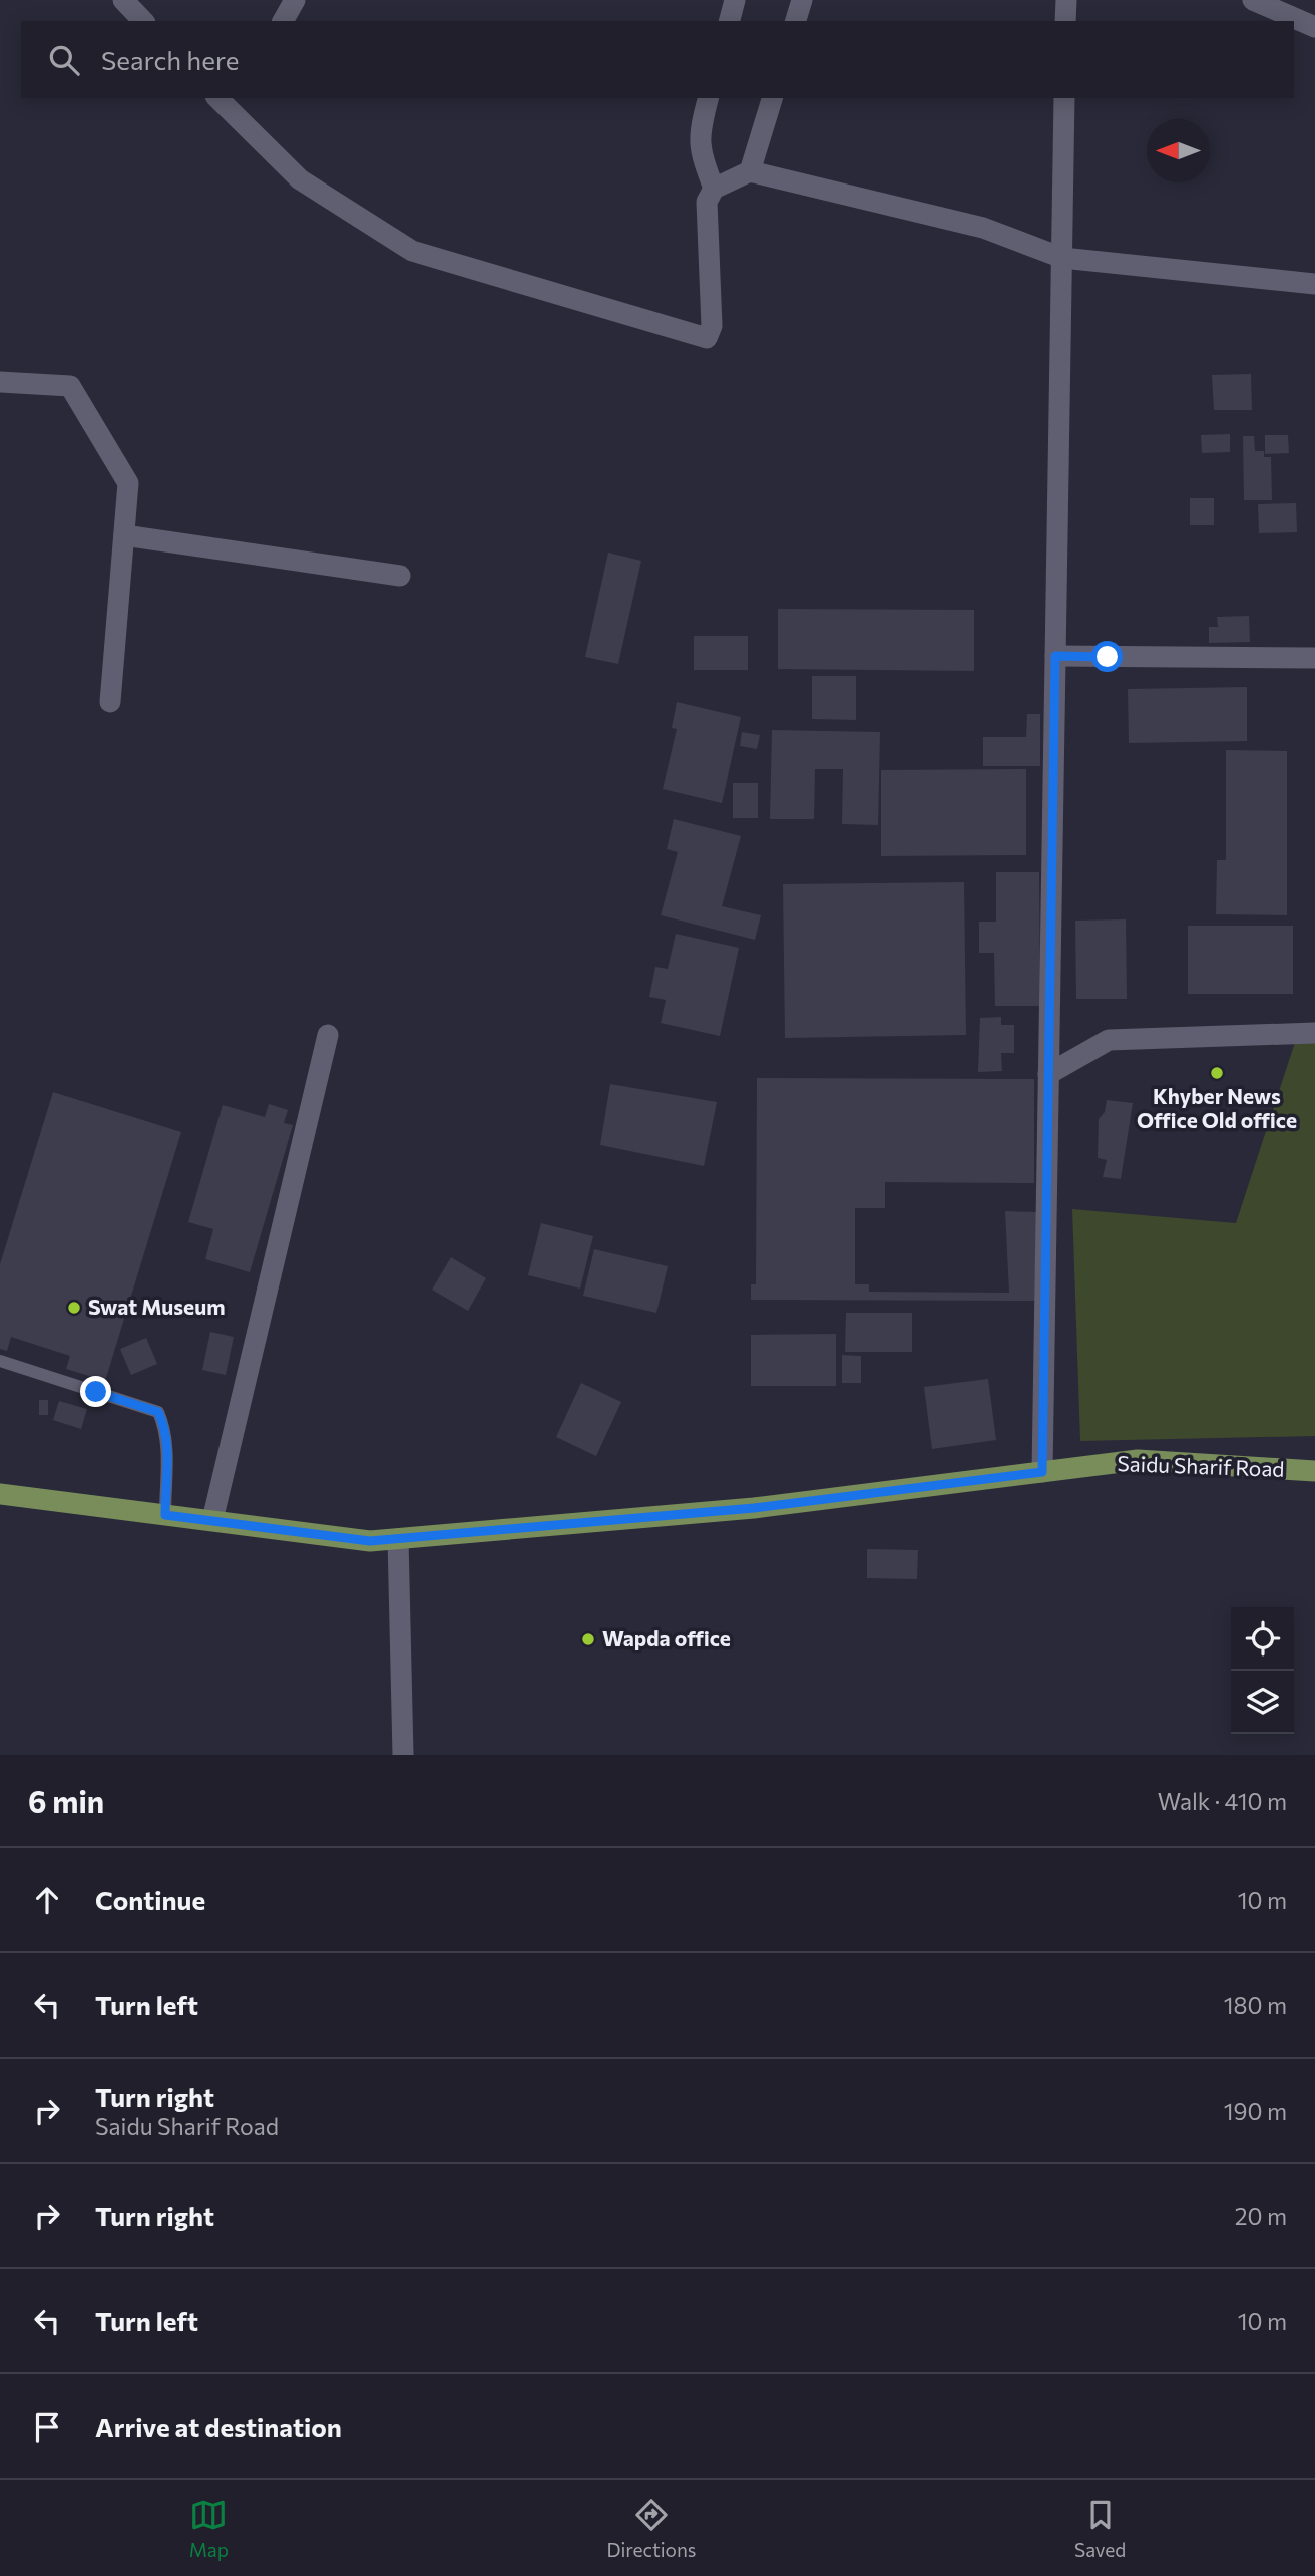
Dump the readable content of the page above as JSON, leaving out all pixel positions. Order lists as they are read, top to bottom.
{
  "streets": {
    "main road": ["Saidu Sharif Road"]
  },
  "places": ["Khyber News Office Old office", "Swat Museum", "Wapda office"],
  "north": "left",
  "page": {
    "search": "Search here",
    "heading": ["6 min", "Walk · 410 m"],
    "list": [
      ["Continue", "10 m"],
      ["Turn left", "180 m"],
      ["Turn right", "Saidu Sharif Road", "190 m"],
      ["Turn right", "20 m"],
      ["Turn left", "10 m"],
      "Arrive at destination"
    ],
    "nav": ["Map", "Directions", "Saved"]
  }
}
